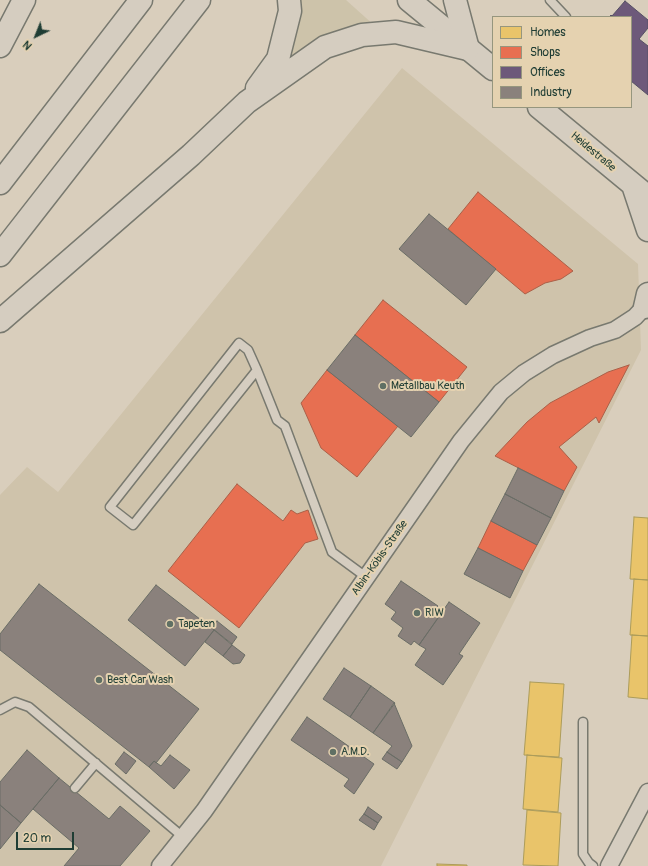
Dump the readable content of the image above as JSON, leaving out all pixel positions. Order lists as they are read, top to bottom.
{
  "streets": {
    "main road": ["Heidestraße"],
    "street": ["Albin-Köbis-Straße"]
  },
  "places": [
    "Metallbau Keuth",
    "RIW",
    "Tapeten",
    "Best Car Wash",
    "A.M.D."
  ],
  "legend": [
    "Homes",
    "Shops",
    "Offices",
    "Industry"
  ],
  "scale_bar": "20 m",
  "north": "bottom left"
}
